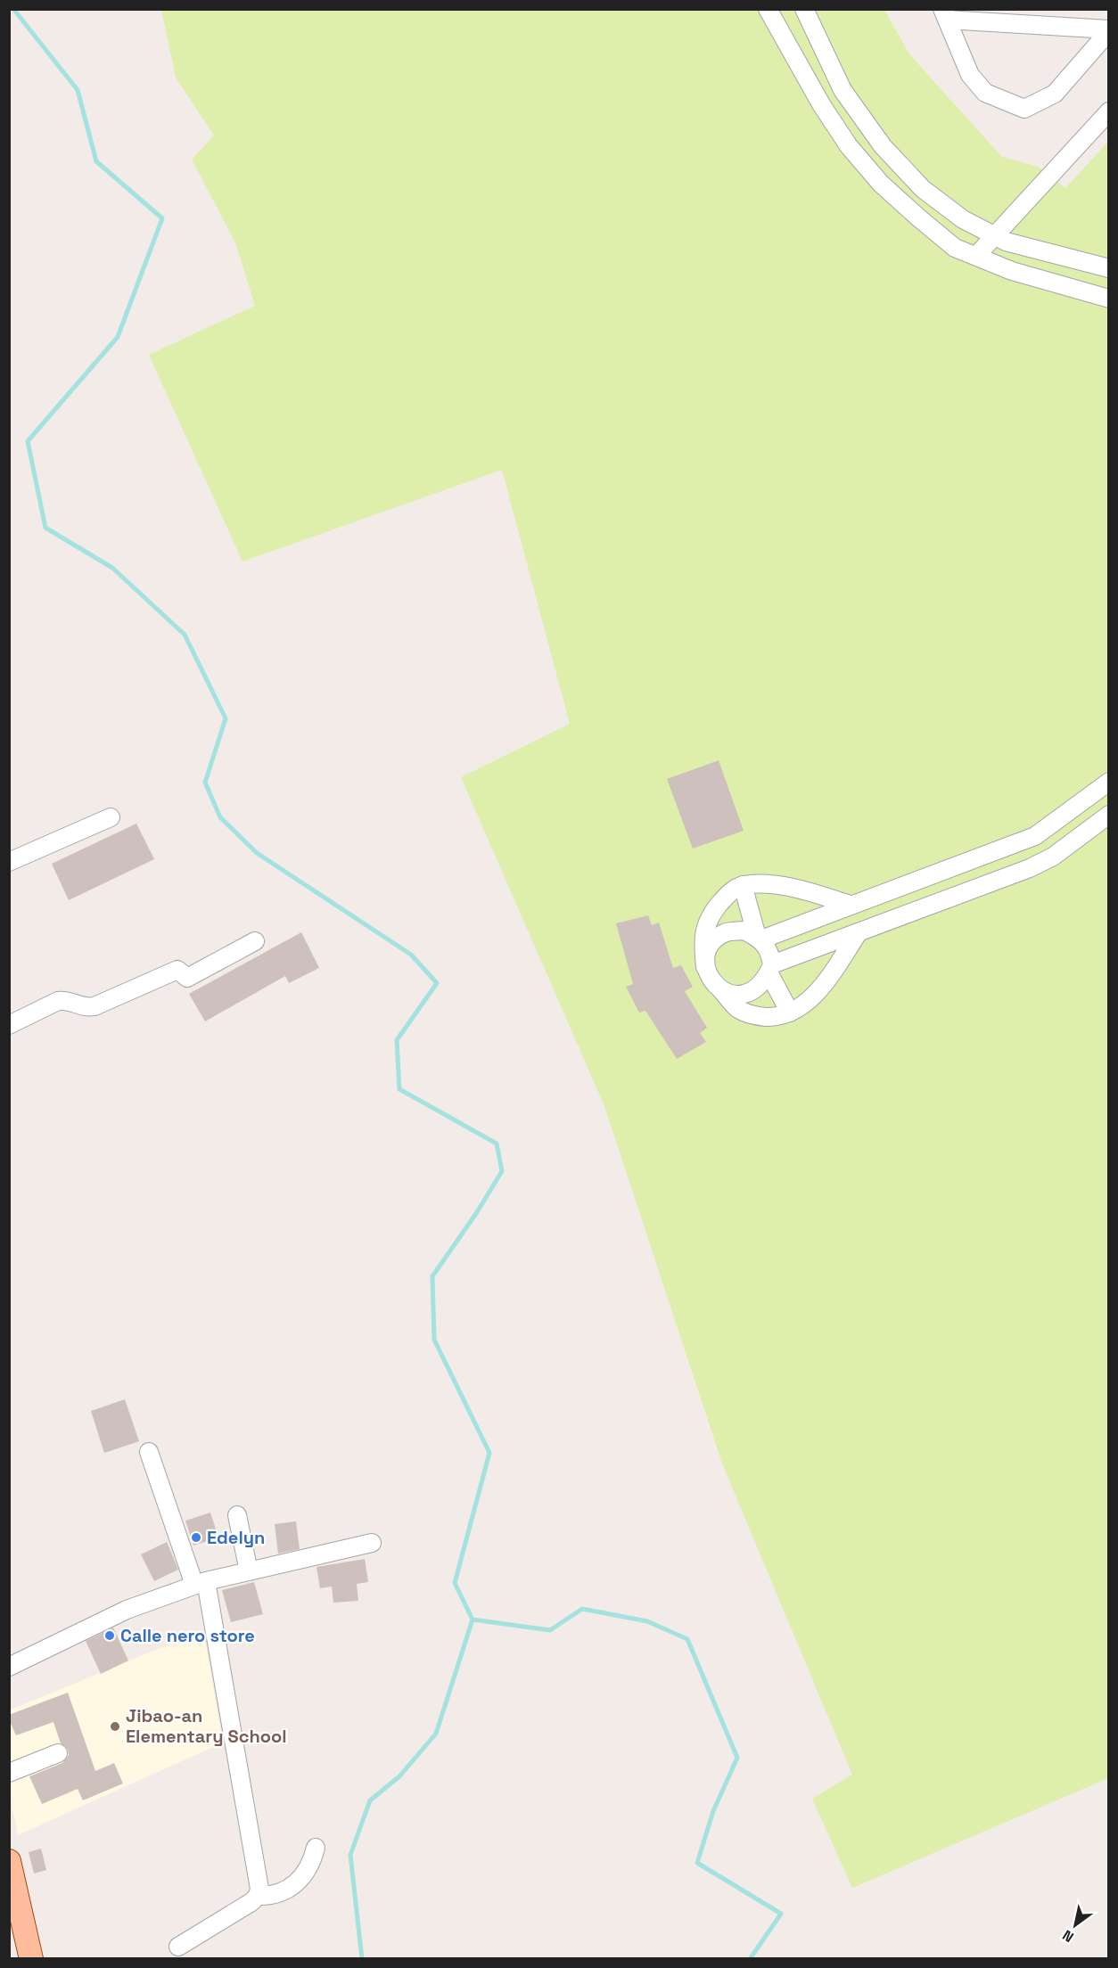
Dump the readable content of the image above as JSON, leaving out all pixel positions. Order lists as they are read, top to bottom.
{
  "places": ["Edelyn", "Calle nero store", "Jibao-an Elementary School"],
  "north": "bottom left"
}
